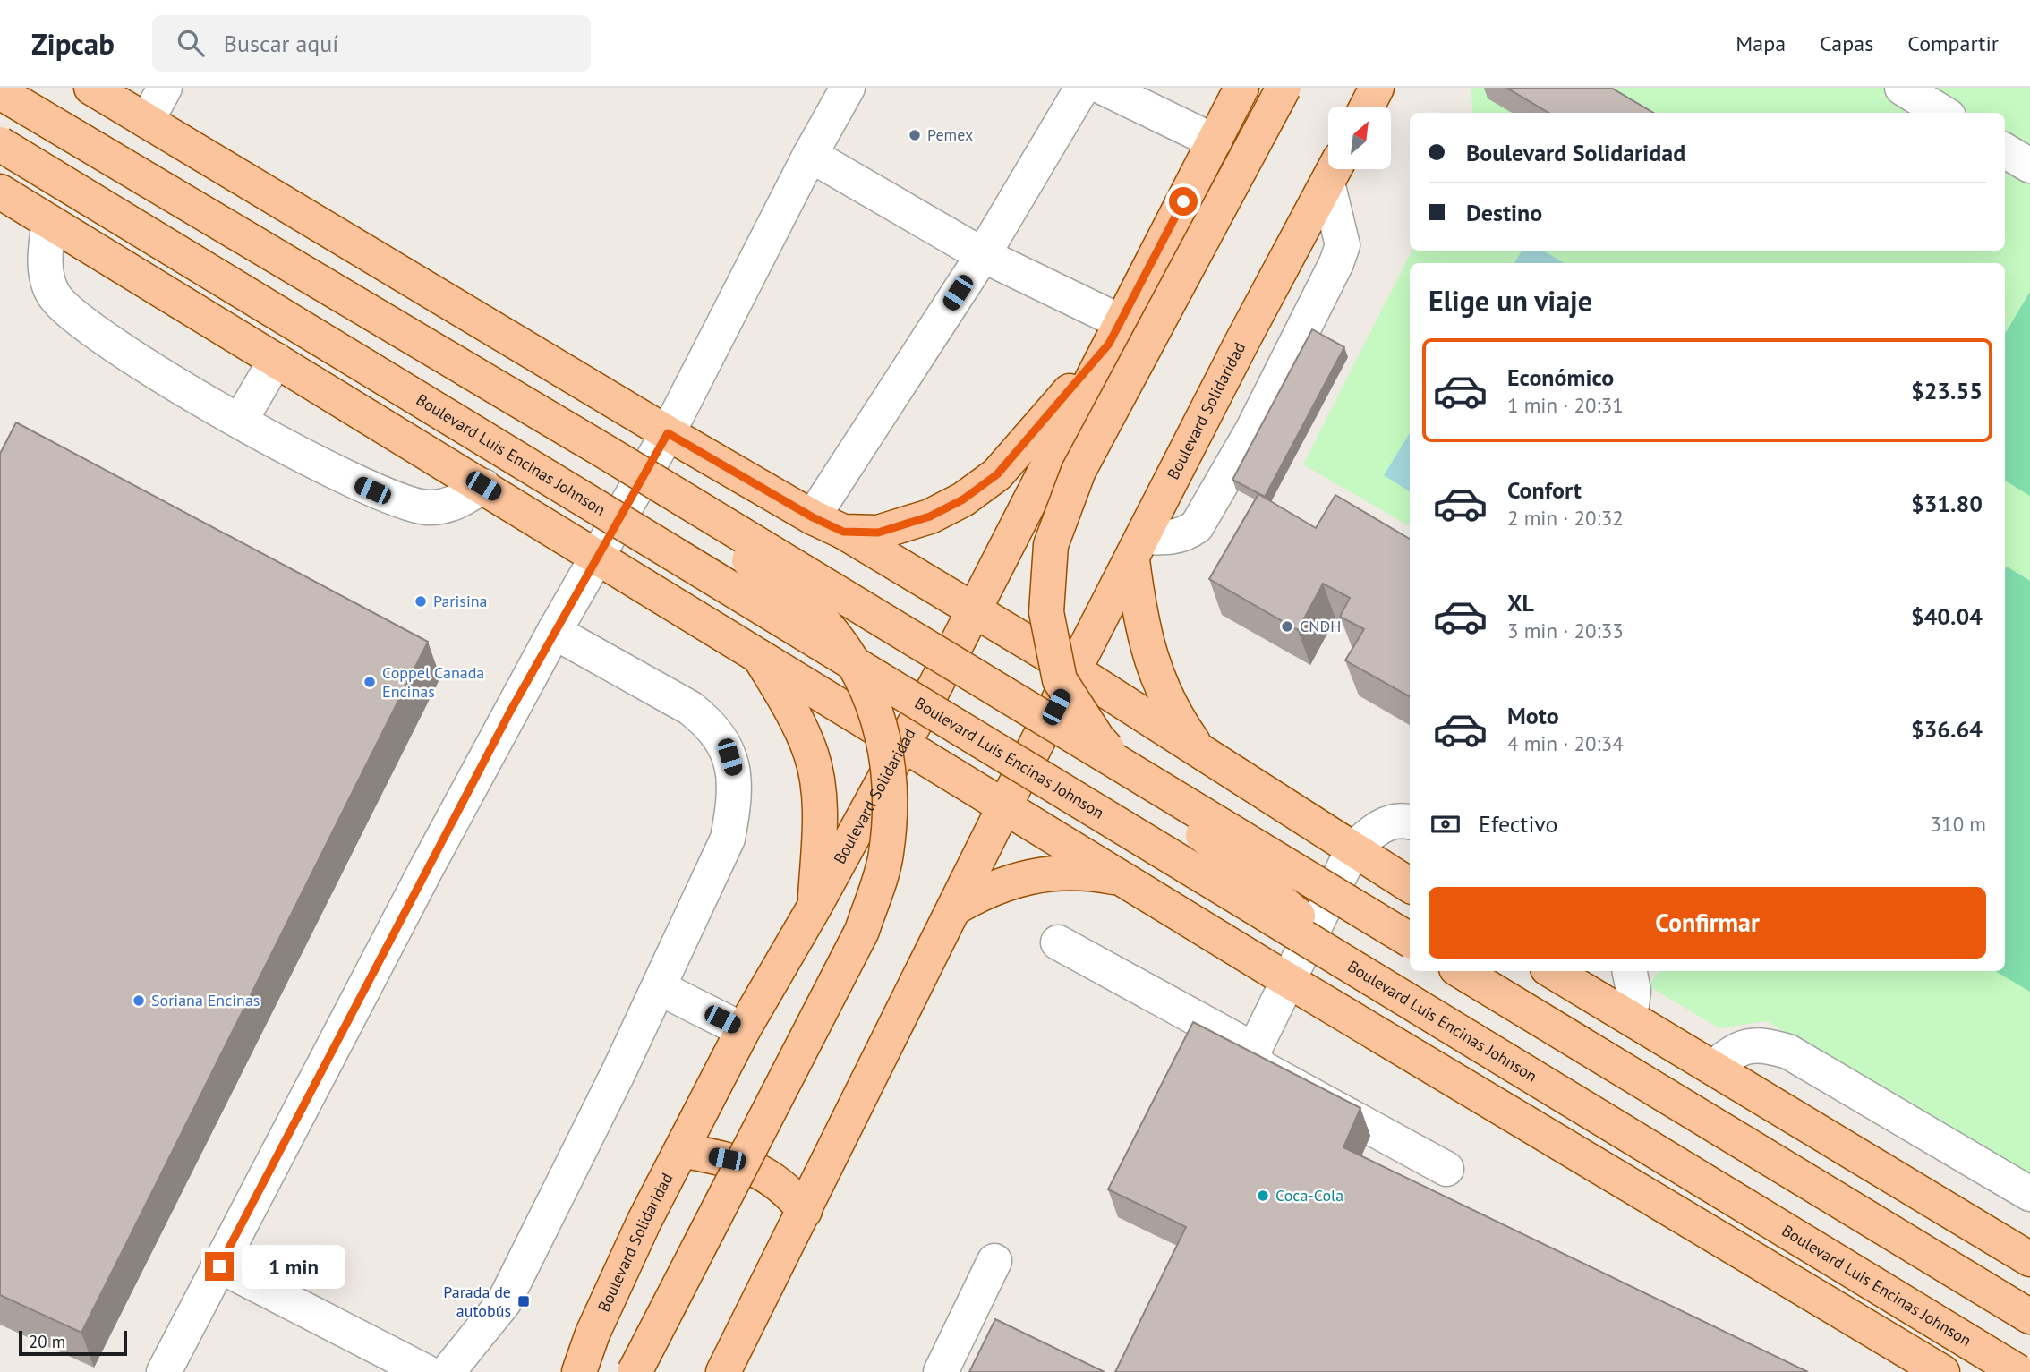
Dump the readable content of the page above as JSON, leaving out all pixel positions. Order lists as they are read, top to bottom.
{
  "streets": {
    "main road": ["Boulevard Solidaridad", "Boulevard Luis Encinas Johnson"]
  },
  "places": {
    "other": [
      "Pemex",
      "Parisina",
      "CNDH",
      "Coppel Canada Encinas",
      "Soriana Encinas",
      "Coca-Cola"
    ],
    "transit": ["Parada de autobús"]
  },
  "scale_bar": "20 m",
  "north": "top right",
  "page": {
    "header": "Zipcab",
    "search": "Buscar aquí",
    "nav": ["Mapa", "Capas", "Compartir"],
    "banner": ["Boulevard Solidaridad", "Destino"],
    "heading": "Elige un viaje",
    "list": [
      {
        "name": "Económico",
        "note": "1 min · 20:31",
        "value": "$23.55"
      },
      {
        "name": "Confort",
        "note": "2 min · 20:32",
        "value": "$31.80"
      },
      {
        "name": "XL",
        "note": "3 min · 20:33",
        "value": "$40.04"
      },
      {
        "name": "Moto",
        "note": "4 min · 20:34",
        "value": "$36.64"
      }
    ],
    "pay": ["Efectivo", "310 m"],
    "buttons": "Confirmar",
    "bubble": "1 min",
    "scale": "20 m"
  }
}
